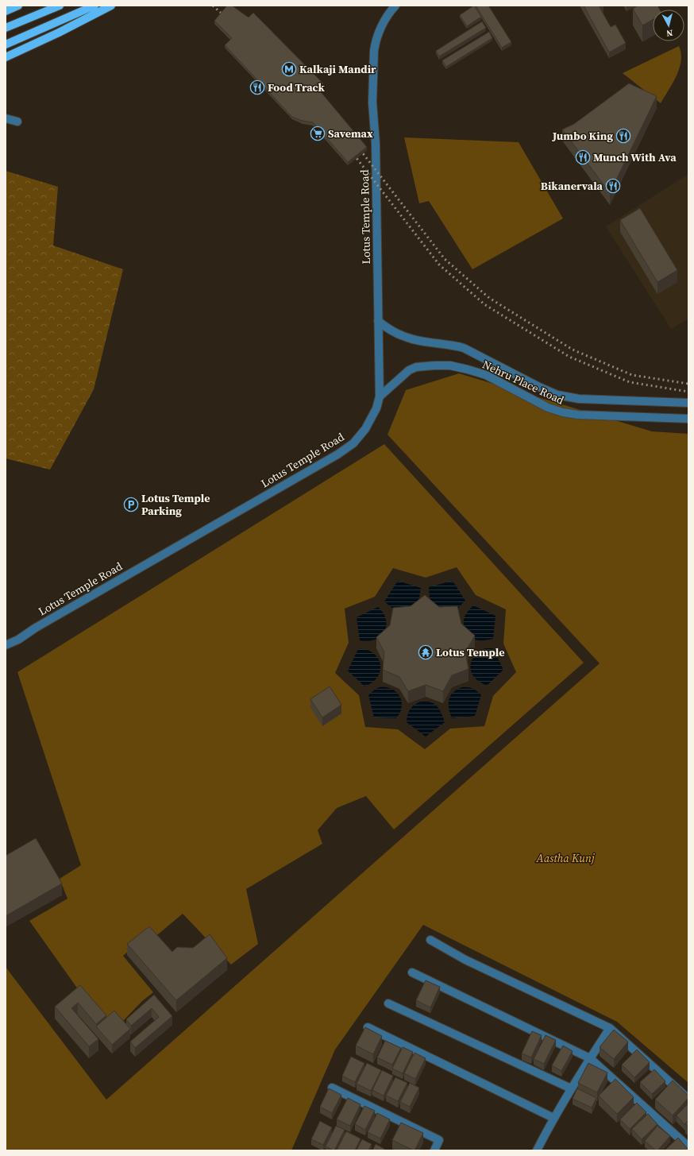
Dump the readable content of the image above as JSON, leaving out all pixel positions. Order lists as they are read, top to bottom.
{
  "streets": {
    "street": ["Lotus Temple Road", "Nehru Place Road"]
  },
  "crossings": [
    ["Lotus Temple Road", "Nehru Place Road"]
  ],
  "parks": ["Aastha Kunj"],
  "places": {
    "metro station": ["Kalkaji Mandir"],
    "restaurant": [
      "Food Track",
      "Jumbo King",
      "Munch With Ava",
      "Bikanervala"
    ],
    "supermarket": ["Savemax"],
    "parking": ["Lotus Temple Parking"],
    "temple": ["Lotus Temple"]
  },
  "north": "bottom"
}
